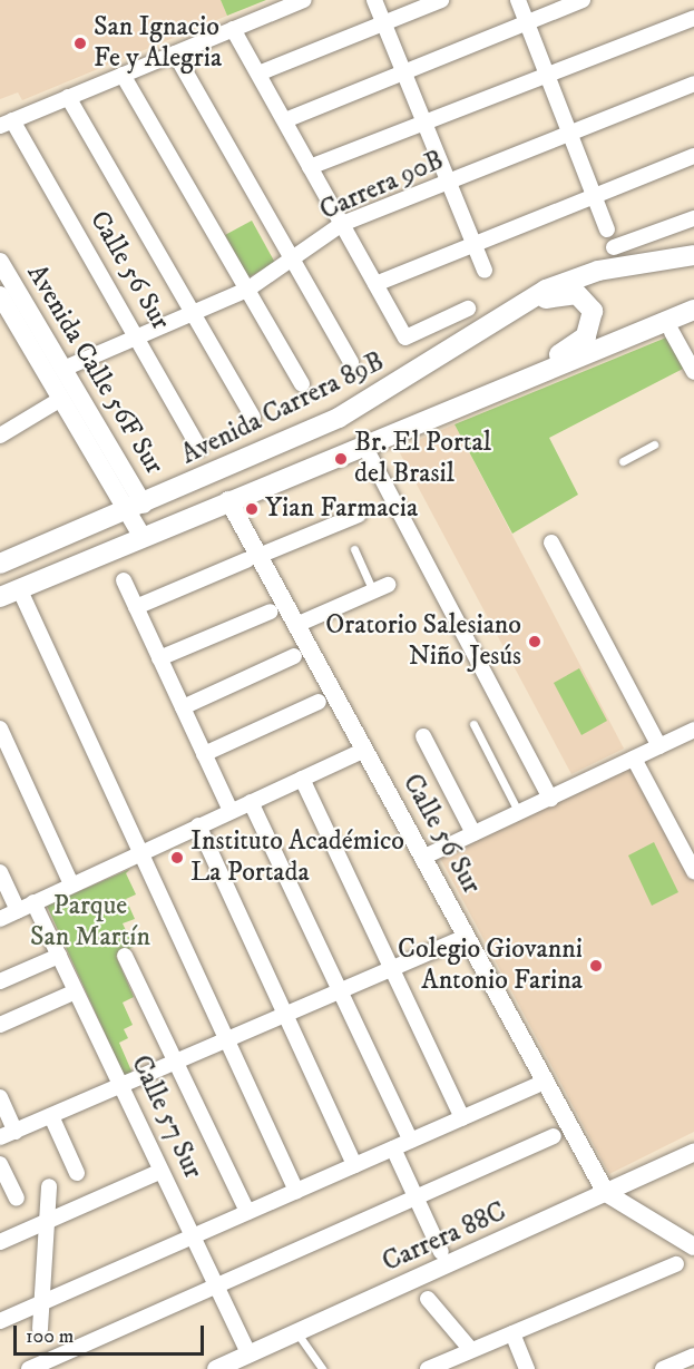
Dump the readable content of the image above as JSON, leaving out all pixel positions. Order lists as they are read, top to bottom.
{
  "streets": {
    "main road": ["Avenida Carrera 89B"],
    "street": [
      "Carrera 90B",
      "Calle 56 Sur",
      "Avenida Calle 56F Sur",
      "Calle 57 Sur",
      "Carrera 88C"
    ]
  },
  "crossings": [
    ["Carrera 90B", "Calle 56 Sur"],
    ["Carrera 90B", "Avenida Calle 56F Sur"],
    ["Calle 56 Sur", "Carrera 88C"],
    ["Avenida Calle 56F Sur", "Avenida Carrera 89B"],
    ["Calle 57 Sur", "Carrera 88C"]
  ],
  "parks": ["Parque San Martín"],
  "places": [
    "San Ignacio Fe y Alegria",
    "Br. El Portal del Brasil",
    "Yian Farmacia",
    "Oratorio Salesiano Niño Jesús",
    "Instituto Académico La Portada",
    "Colegio Giovanni Antonio Farina"
  ],
  "scale_bar": "100 m"
}
